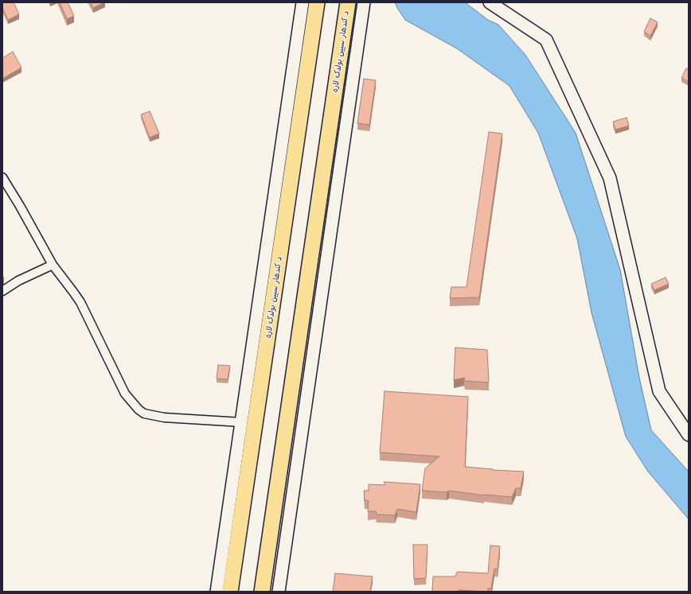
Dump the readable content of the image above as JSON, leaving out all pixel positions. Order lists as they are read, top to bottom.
{
  "streets": {
    "highway": ["د کندهار سپین بولدک لاره"]
  }
}
